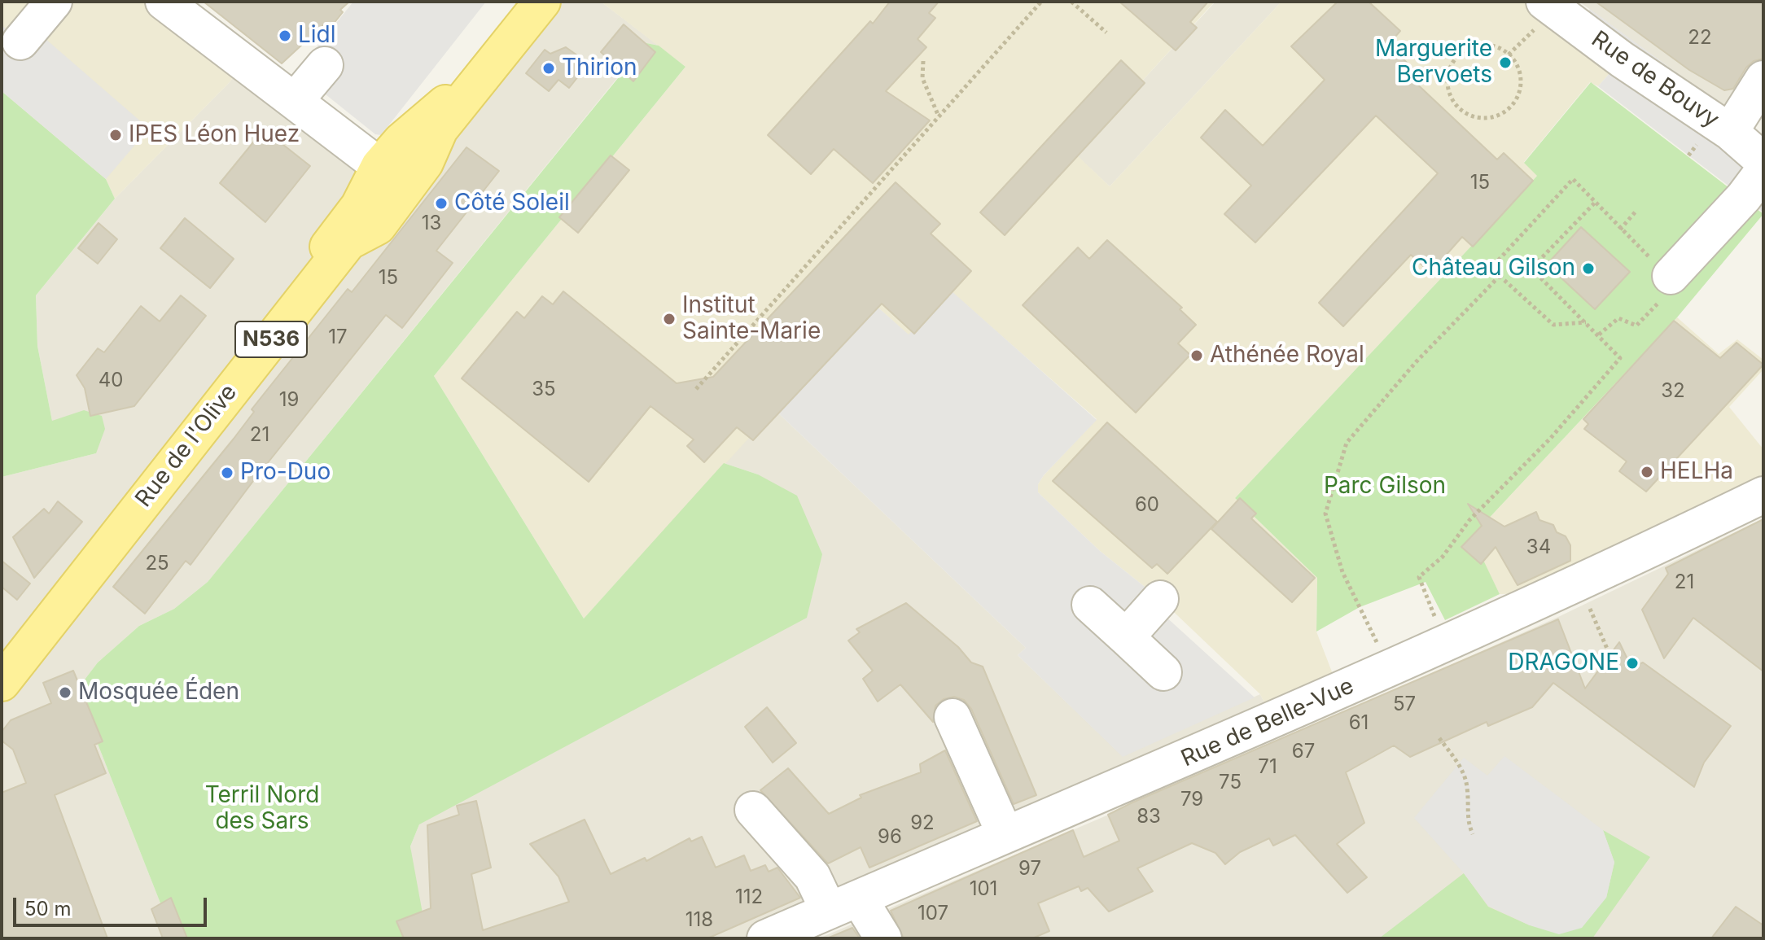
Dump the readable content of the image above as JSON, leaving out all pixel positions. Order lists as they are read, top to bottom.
{
  "streets": {
    "main road": ["N536", "Rue de l'Olive"],
    "street": ["Rue de Bouvy", "Rue de Belle-Vue"]
  },
  "parks": ["Parc Gilson", "Terril Nord des Sars"],
  "places": [
    "Lidl",
    "Marguerite Bervoets",
    "Thirion",
    "IPES Léon Huez",
    "Côté Soleil",
    "Château Gilson",
    "Institut Sainte-Marie",
    "Athénée Royal",
    "HELHa",
    "Pro-Duo",
    "DRAGONE",
    "Mosquée Éden"
  ],
  "house_numbers": [
    "22",
    "15",
    "13",
    "15",
    "17",
    "40",
    "35",
    "32",
    "19",
    "21",
    "60",
    "34",
    "25",
    "21",
    "57",
    "61",
    "67",
    "71",
    "75",
    "79",
    "83",
    "92",
    "96",
    "97",
    "101",
    "112",
    "107",
    "118"
  ],
  "scale_bar": "50 m"
}
